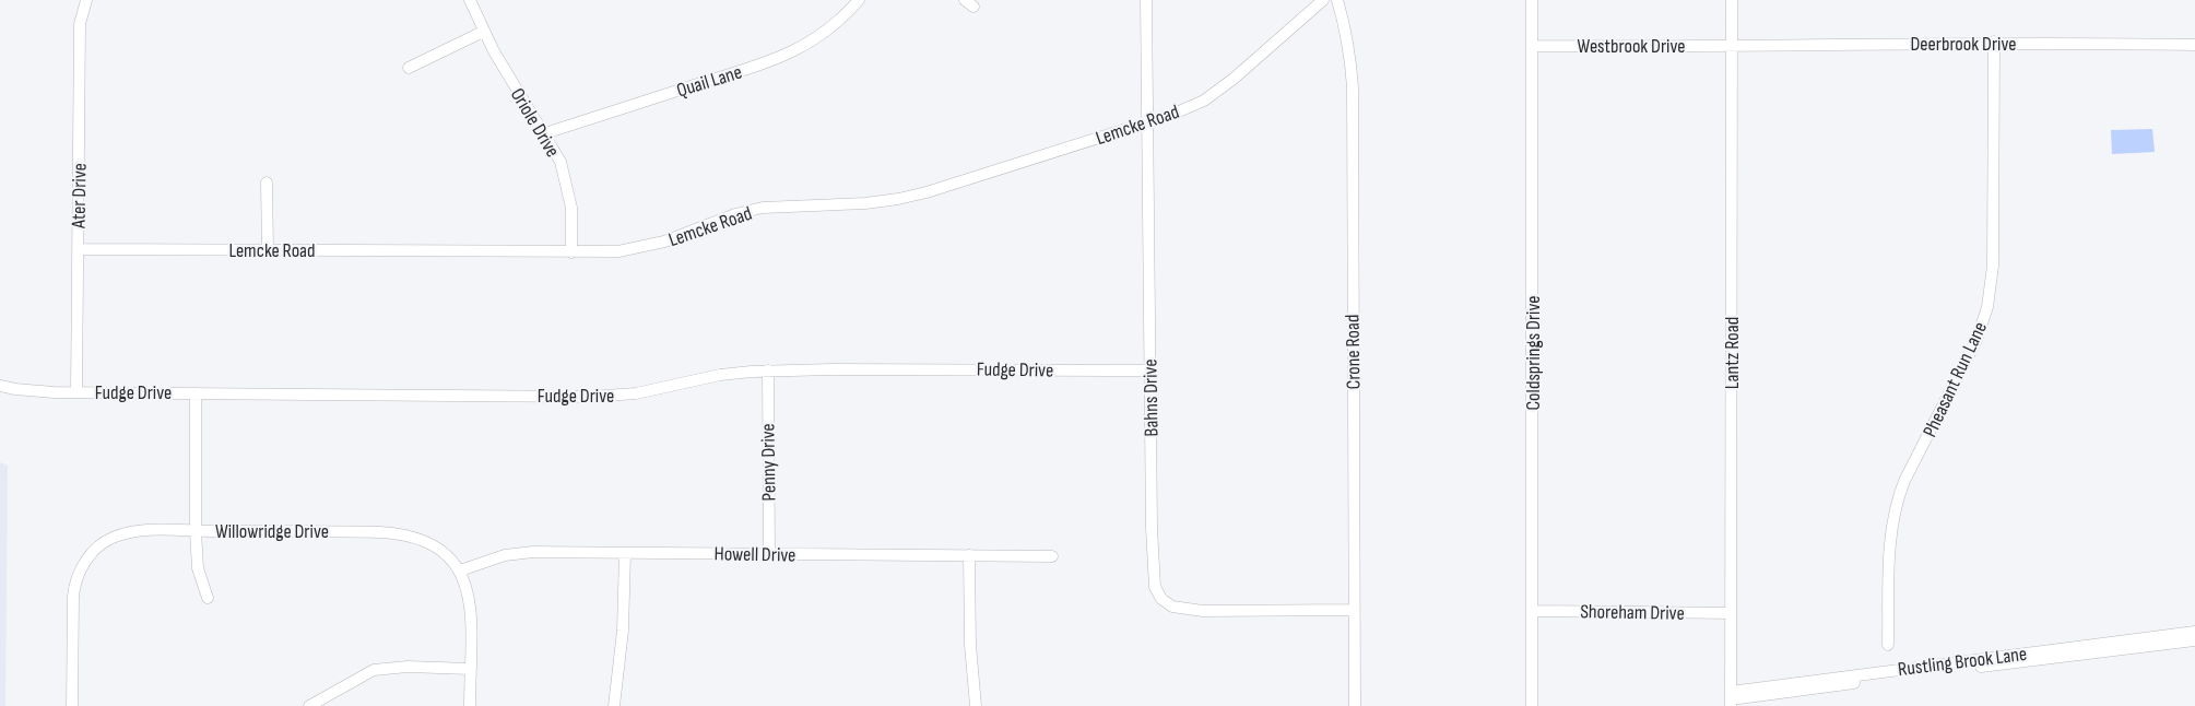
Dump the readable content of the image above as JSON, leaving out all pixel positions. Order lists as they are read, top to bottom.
{
  "streets": {
    "street": [
      "Deerbrook Drive",
      "Westbrook Drive",
      "Quail Lane",
      "Oriole Drive",
      "Lemcke Road",
      "Ater Drive",
      "Crone Road",
      "Coldsprings Drive",
      "Lantz Road",
      "Fudge Drive",
      "Pheasant Run Lane",
      "Bahns Drive",
      "Penny Drive",
      "Willowridge Drive",
      "Howell Drive",
      "Shoreham Drive",
      "Rustling Brook Lane"
    ]
  },
  "crossings": [
    ["Deerbrook Drive", "Westbrook Drive"],
    ["Deerbrook Drive", "Lantz Road"],
    ["Deerbrook Drive", "Pheasant Run Lane"],
    ["Westbrook Drive", "Coldsprings Drive"],
    ["Westbrook Drive", "Lantz Road"],
    ["Quail Lane", "Oriole Drive"],
    ["Oriole Drive", "Lemcke Road"],
    ["Lemcke Road", "Ater Drive"],
    ["Lemcke Road", "Bahns Drive"],
    ["Ater Drive", "Fudge Drive"],
    ["Crone Road", "Bahns Drive"],
    ["Coldsprings Drive", "Shoreham Drive"],
    ["Lantz Road", "Shoreham Drive"],
    ["Lantz Road", "Rustling Brook Lane"],
    ["Fudge Drive", "Bahns Drive"],
    ["Fudge Drive", "Penny Drive"],
    ["Penny Drive", "Howell Drive"],
    ["Willowridge Drive", "Howell Drive"]
  ]
}
